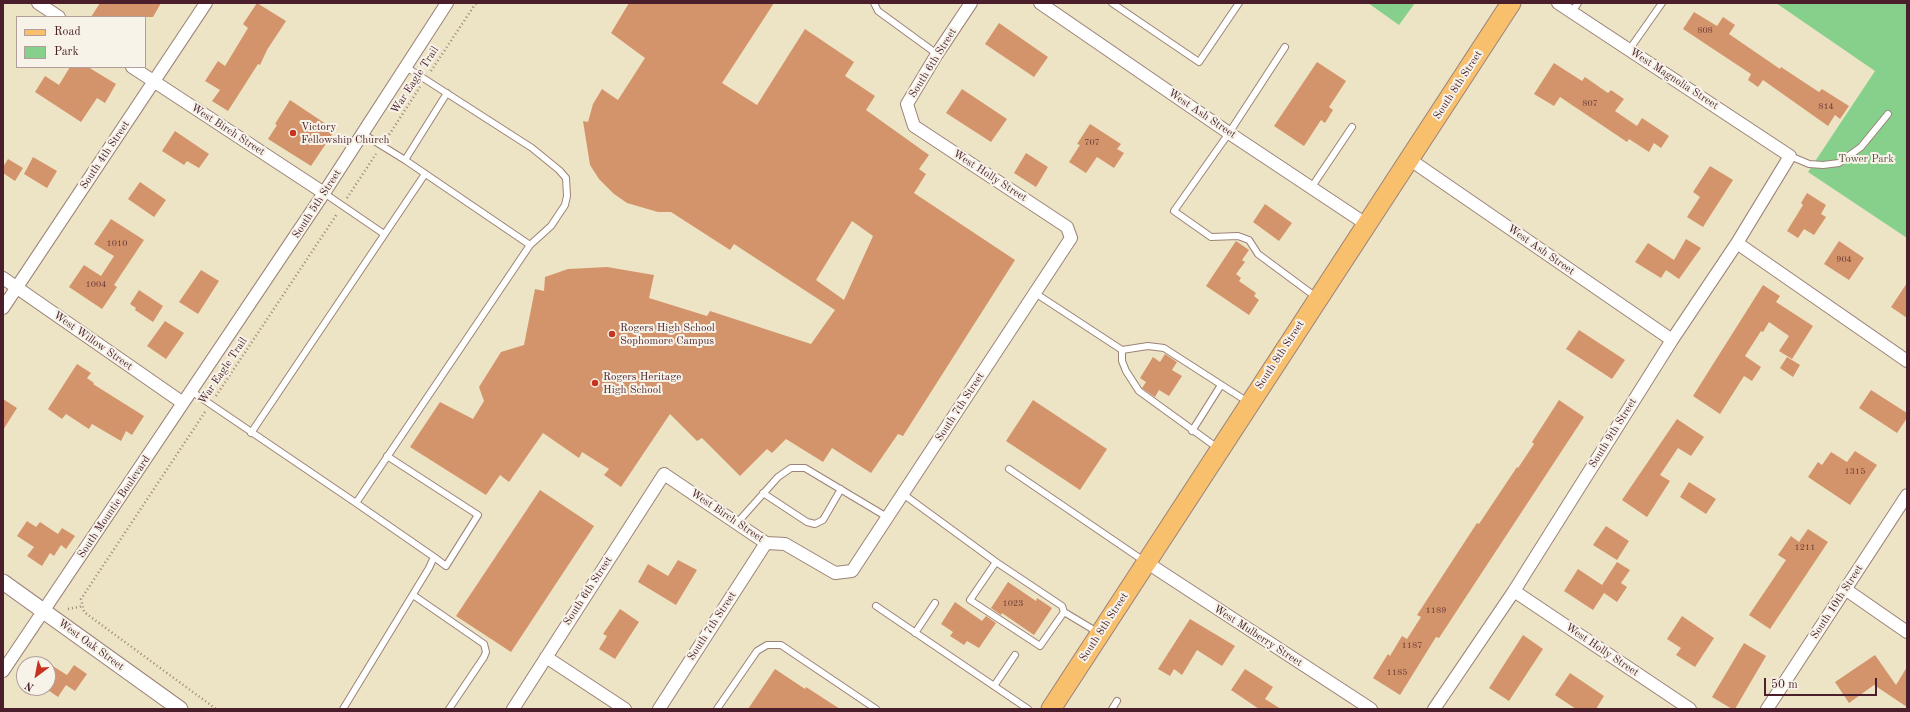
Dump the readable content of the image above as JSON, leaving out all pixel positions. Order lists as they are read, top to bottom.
{
  "streets": {
    "main road": ["South 8th Street"],
    "street": [
      "South 6th Street",
      "West Magnolia Street",
      "West Ash Street",
      "West Birch Street",
      "South 4th Street",
      "West Holly Street",
      "South 5th Street",
      "West Willow Street",
      "South 7th Street",
      "South 9th Street",
      "South Mountie Boulevard",
      "South 10th Street",
      "West Mulberry Street",
      "West Oak Street"
    ],
    "path": ["War Eagle Trail"]
  },
  "crossings": [
    ["South 6th Street", "West Birch Street"],
    ["South 6th Street", "West Holly Street"],
    ["West Magnolia Street", "South 9th Street"],
    ["South 8th Street", "West Ash Street"],
    ["South 8th Street", "West Mulberry Street"],
    ["West Ash Street", "South 9th Street"],
    ["West Birch Street", "South 4th Street"],
    ["West Birch Street", "South 5th Street"],
    ["West Birch Street", "South 7th Street"],
    ["South 4th Street", "West Willow Street"],
    ["West Holly Street", "South 7th Street"],
    ["West Holly Street", "South 9th Street"],
    ["South 5th Street", "West Willow Street"],
    ["South 5th Street", "South Mountie Boulevard"],
    ["West Willow Street", "South Mountie Boulevard"],
    ["South Mountie Boulevard", "West Oak Street"]
  ],
  "parks": ["Tower Park"],
  "places": ["Victory Fellowship Church", "Rogers High School Sophomore Campus", "Rogers Heritage High School"],
  "house_numbers": [
    "808",
    "807",
    "814",
    "707",
    "1010",
    "904",
    "1004",
    "1315",
    "1211",
    "1023",
    "1189",
    "1187",
    "1185"
  ],
  "legend": ["Road", "Park"],
  "scale_bar": "50 m",
  "north": "bottom left"
}
